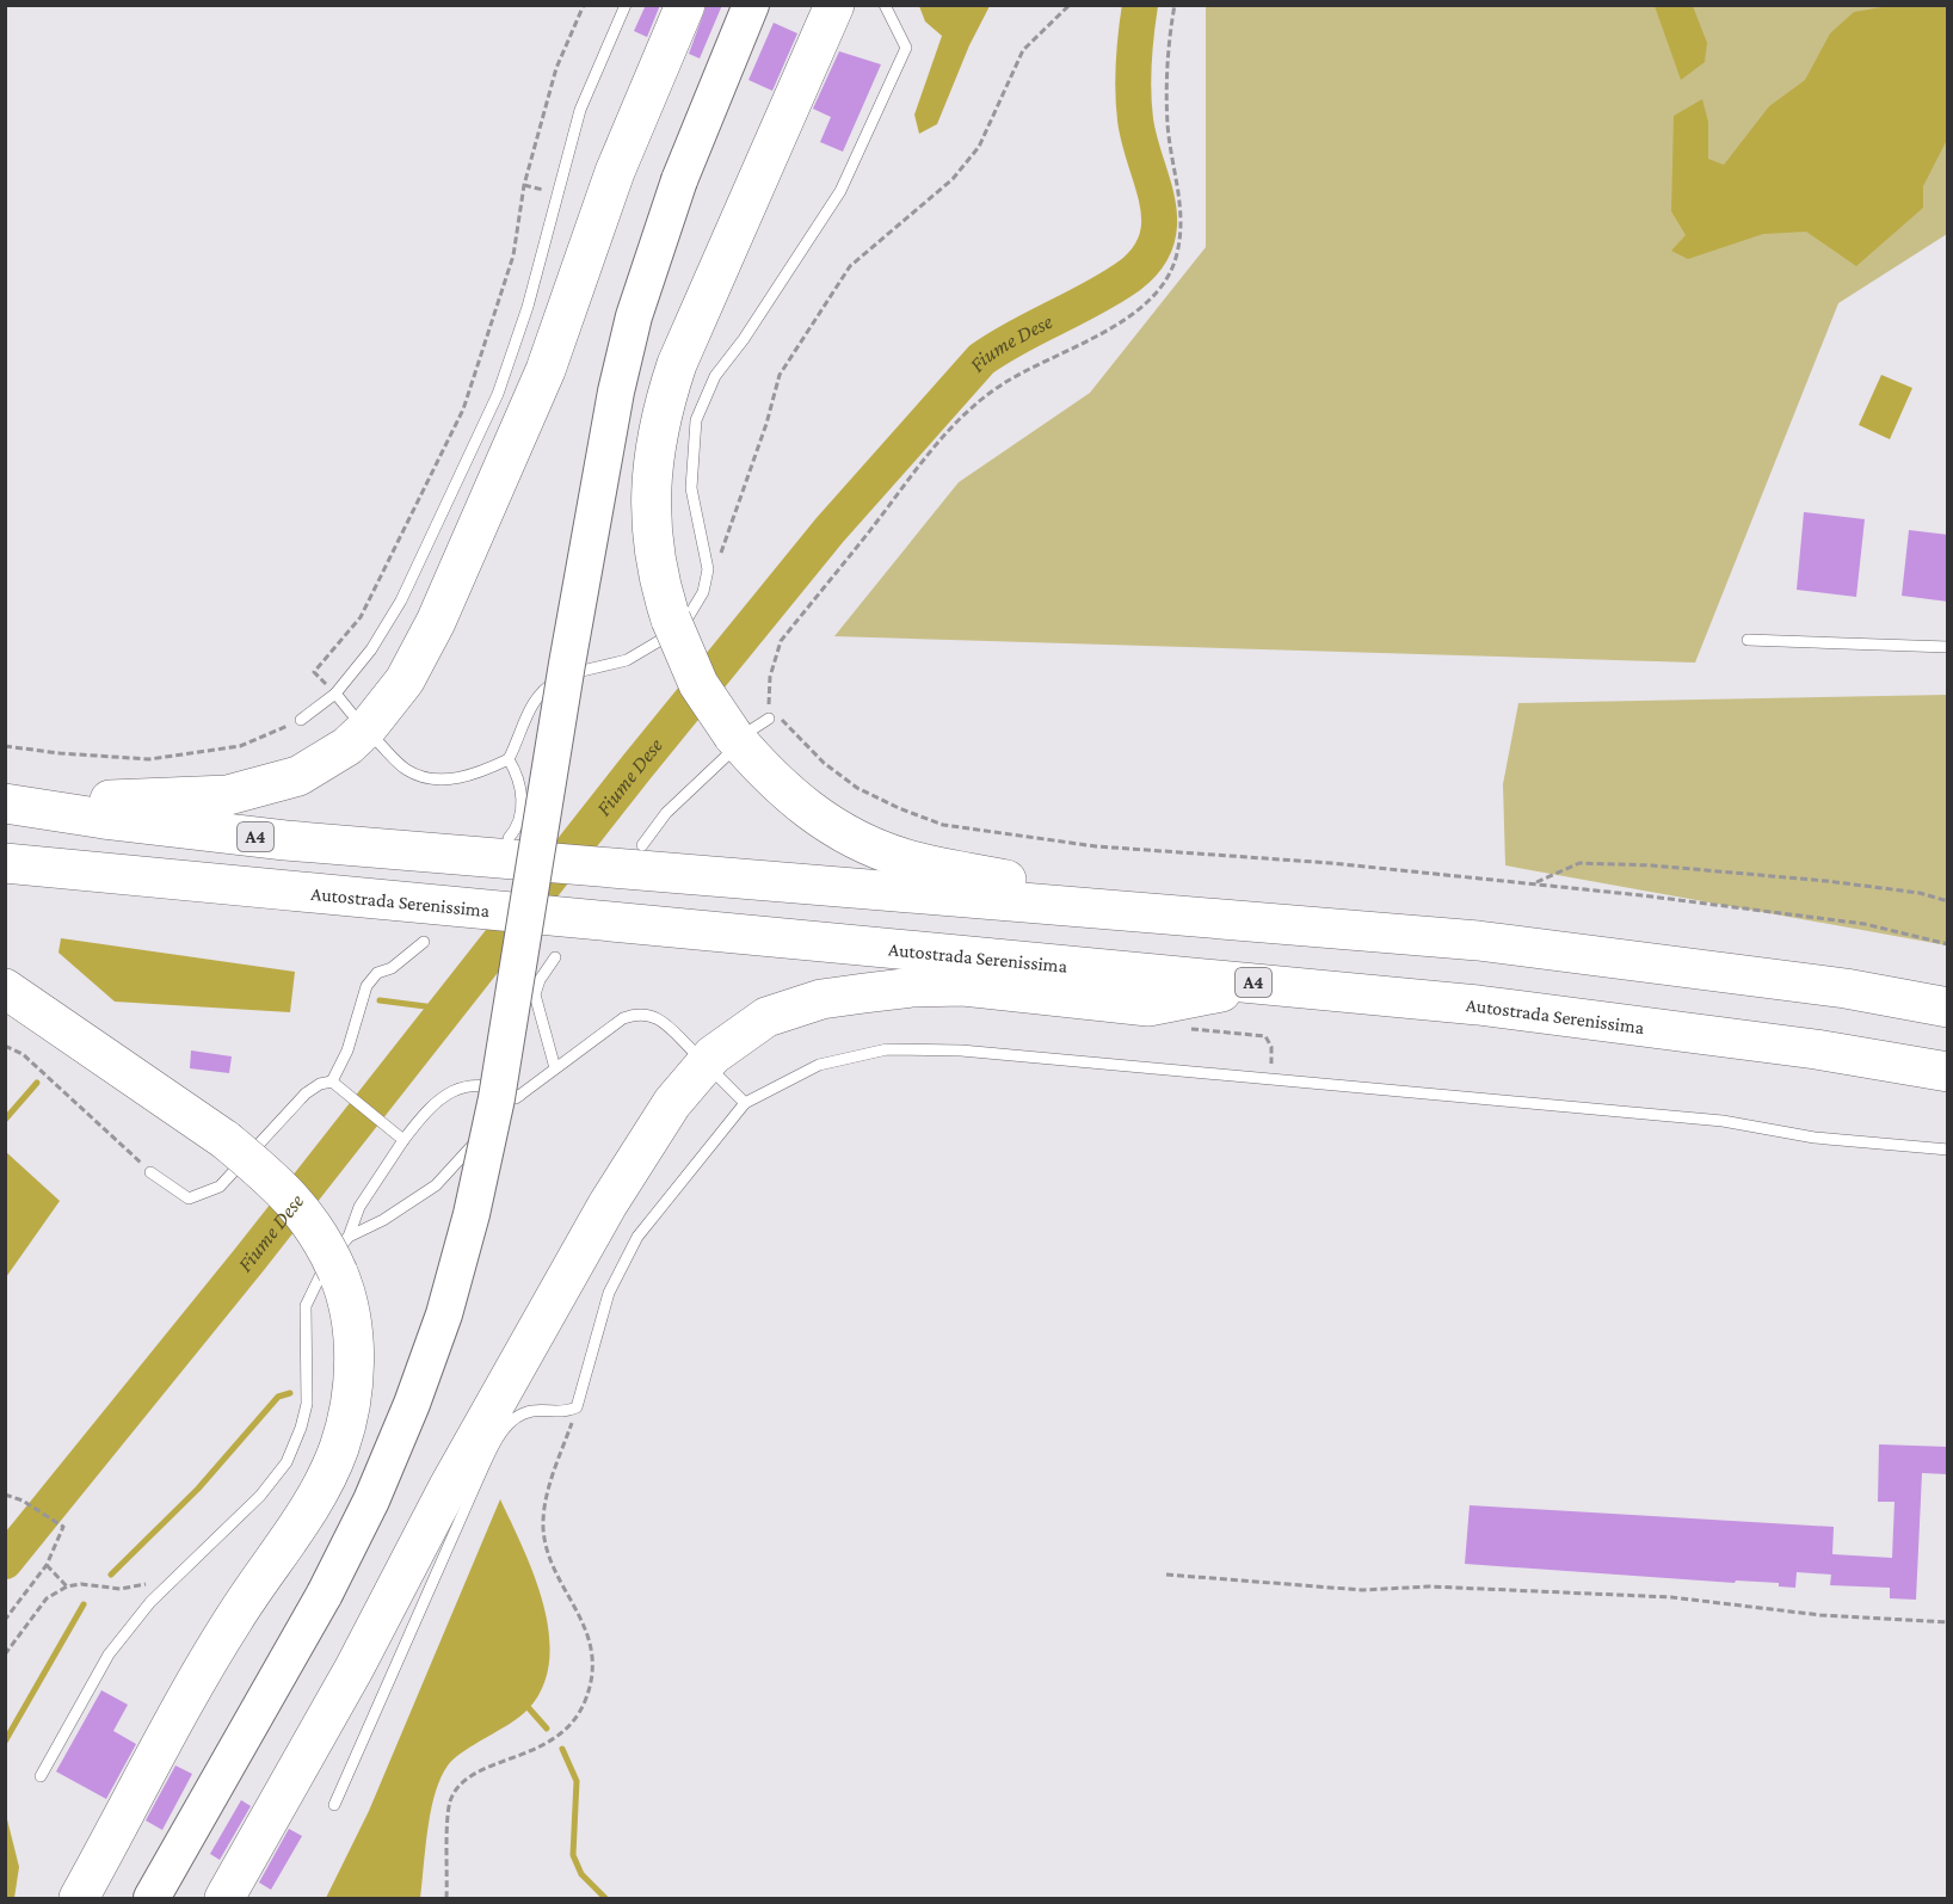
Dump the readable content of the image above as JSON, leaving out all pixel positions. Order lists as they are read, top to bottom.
{
  "streets": {
    "highway": ["A4", "Autostrada Serenissima"]
  },
  "water": ["Fiume Dese"]
}
